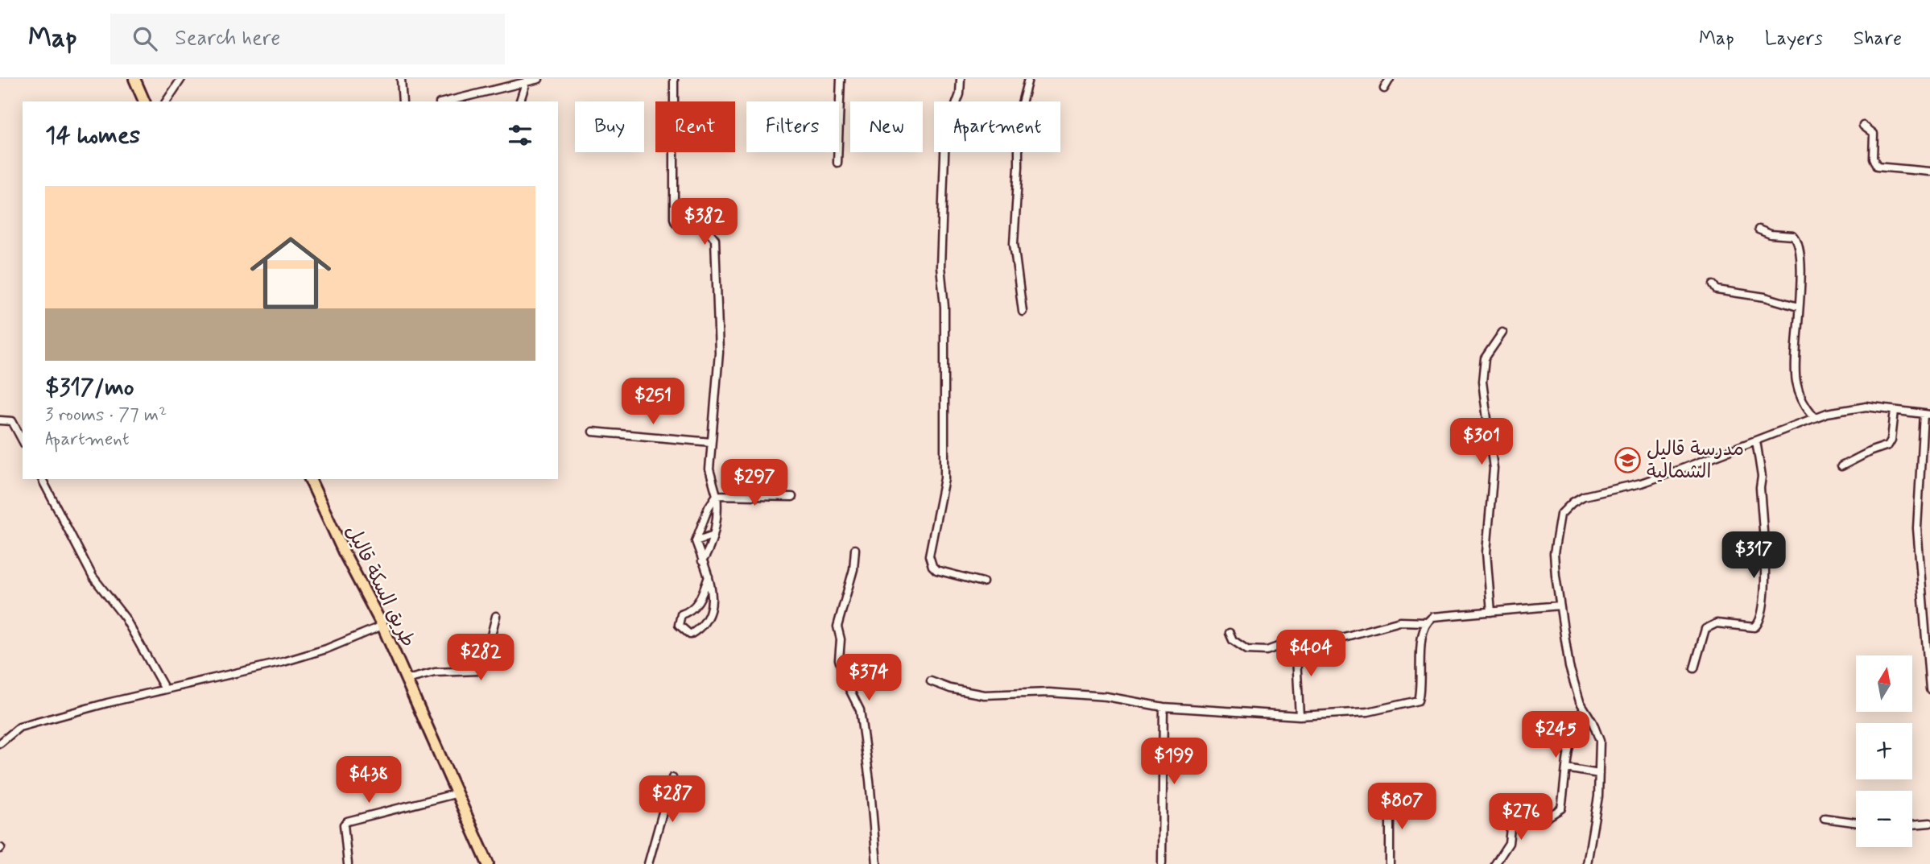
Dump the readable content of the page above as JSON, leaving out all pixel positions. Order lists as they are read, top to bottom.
{
  "streets": {
    "main road": ["طريق السكة قاليل"]
  },
  "places": {
    "school or university": ["مدرسة قاليل الشمالية"]
  },
  "north": "top",
  "page": {
    "header": "Map",
    "search": "Search here",
    "nav": ["Map", "Layers", "Share"],
    "chip": [
      "Buy",
      "Rent",
      "Filters",
      "New",
      "Apartment"
    ],
    "heading": "14 homes",
    "list": [
      {
        "name": "$317/mo",
        "note": "3 rooms · 77 m² · Apartment"
      }
    ],
    "price": [
      "$382",
      "$251",
      "$301",
      "$297",
      "$317",
      "$404",
      "$282",
      "$374",
      "$245",
      "$199",
      "$438",
      "$287",
      "$807",
      "$276"
    ],
    "map_buttons": ["+", "−"]
  }
}
